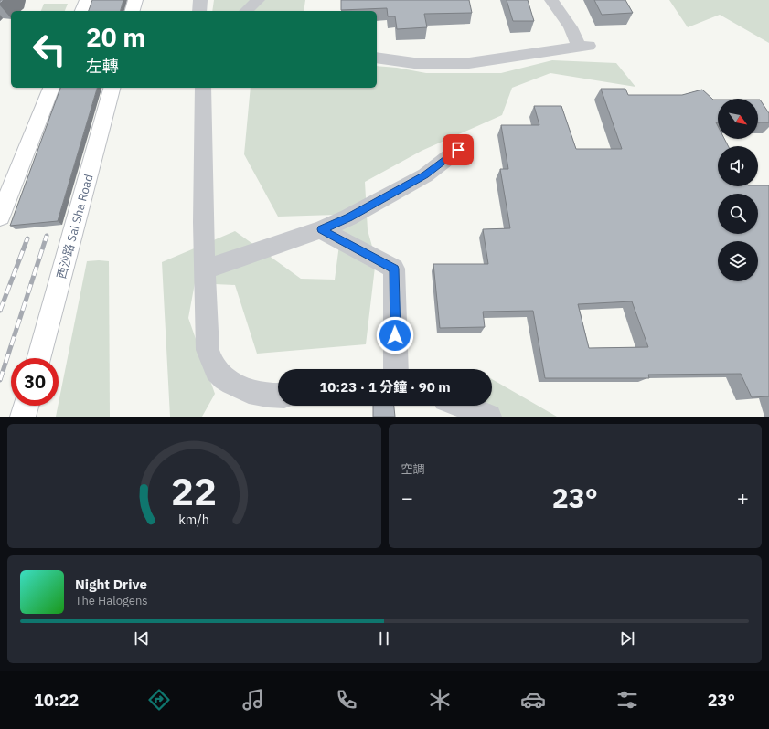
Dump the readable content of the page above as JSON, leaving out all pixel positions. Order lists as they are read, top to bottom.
{
  "streets": {
    "main road": ["西沙路 Sai Sha Road"]
  },
  "north": "bottom right",
  "page": {
    "turn": ["20 m", "左轉"],
    "limit": "30",
    "trip": "10:23 · 1 分鐘 · 90 m",
    "tile": "空調",
    "heat": ["−", "23°", "+"],
    "song": ["Night Drive", "The Halogens"],
    "tabs": ["10:22", "23°"],
    "gauge": ["22", "km/h"]
  }
}
